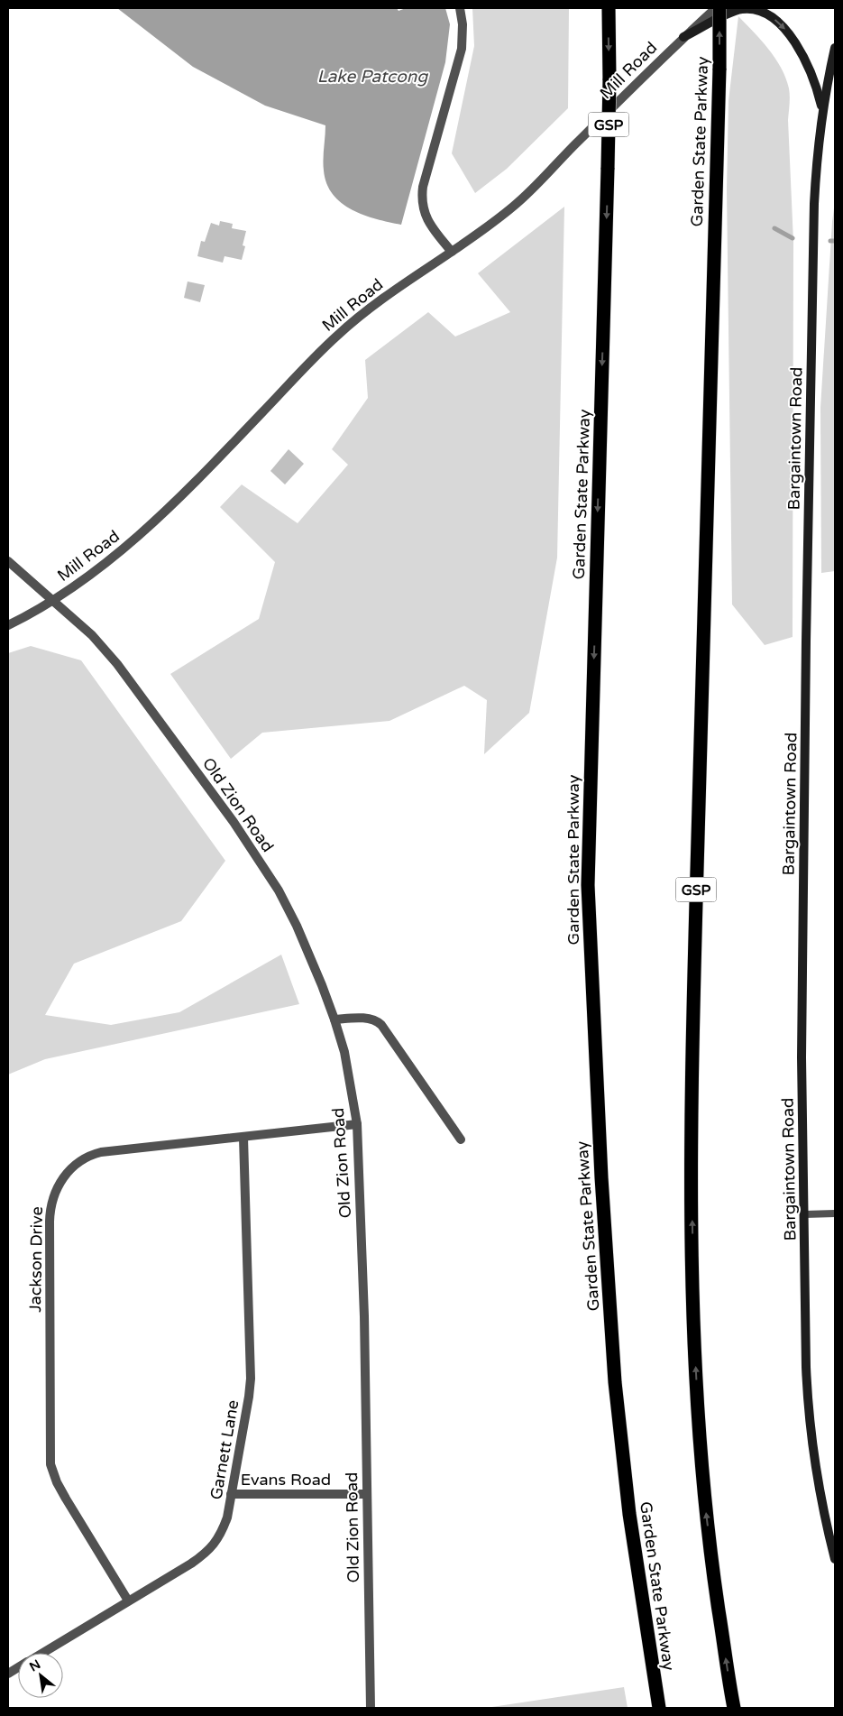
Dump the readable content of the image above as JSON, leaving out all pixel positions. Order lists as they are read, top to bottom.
{
  "streets": {
    "highway": ["GSP", "Garden State Parkway"],
    "main road": ["Bargaintown Road"],
    "street": [
      "Mill Road",
      "Old Zion Road",
      "Jackson Drive",
      "Garnett Lane",
      "Evans Road"
    ]
  },
  "crossings": [
    ["Mill Road", "Old Zion Road"],
    ["Old Zion Road", "Jackson Drive"],
    ["Old Zion Road", "Evans Road"],
    ["Jackson Drive", "Garnett Lane"],
    ["Garnett Lane", "Evans Road"]
  ],
  "water": ["Lake Patcong"],
  "north": "top left"
}
